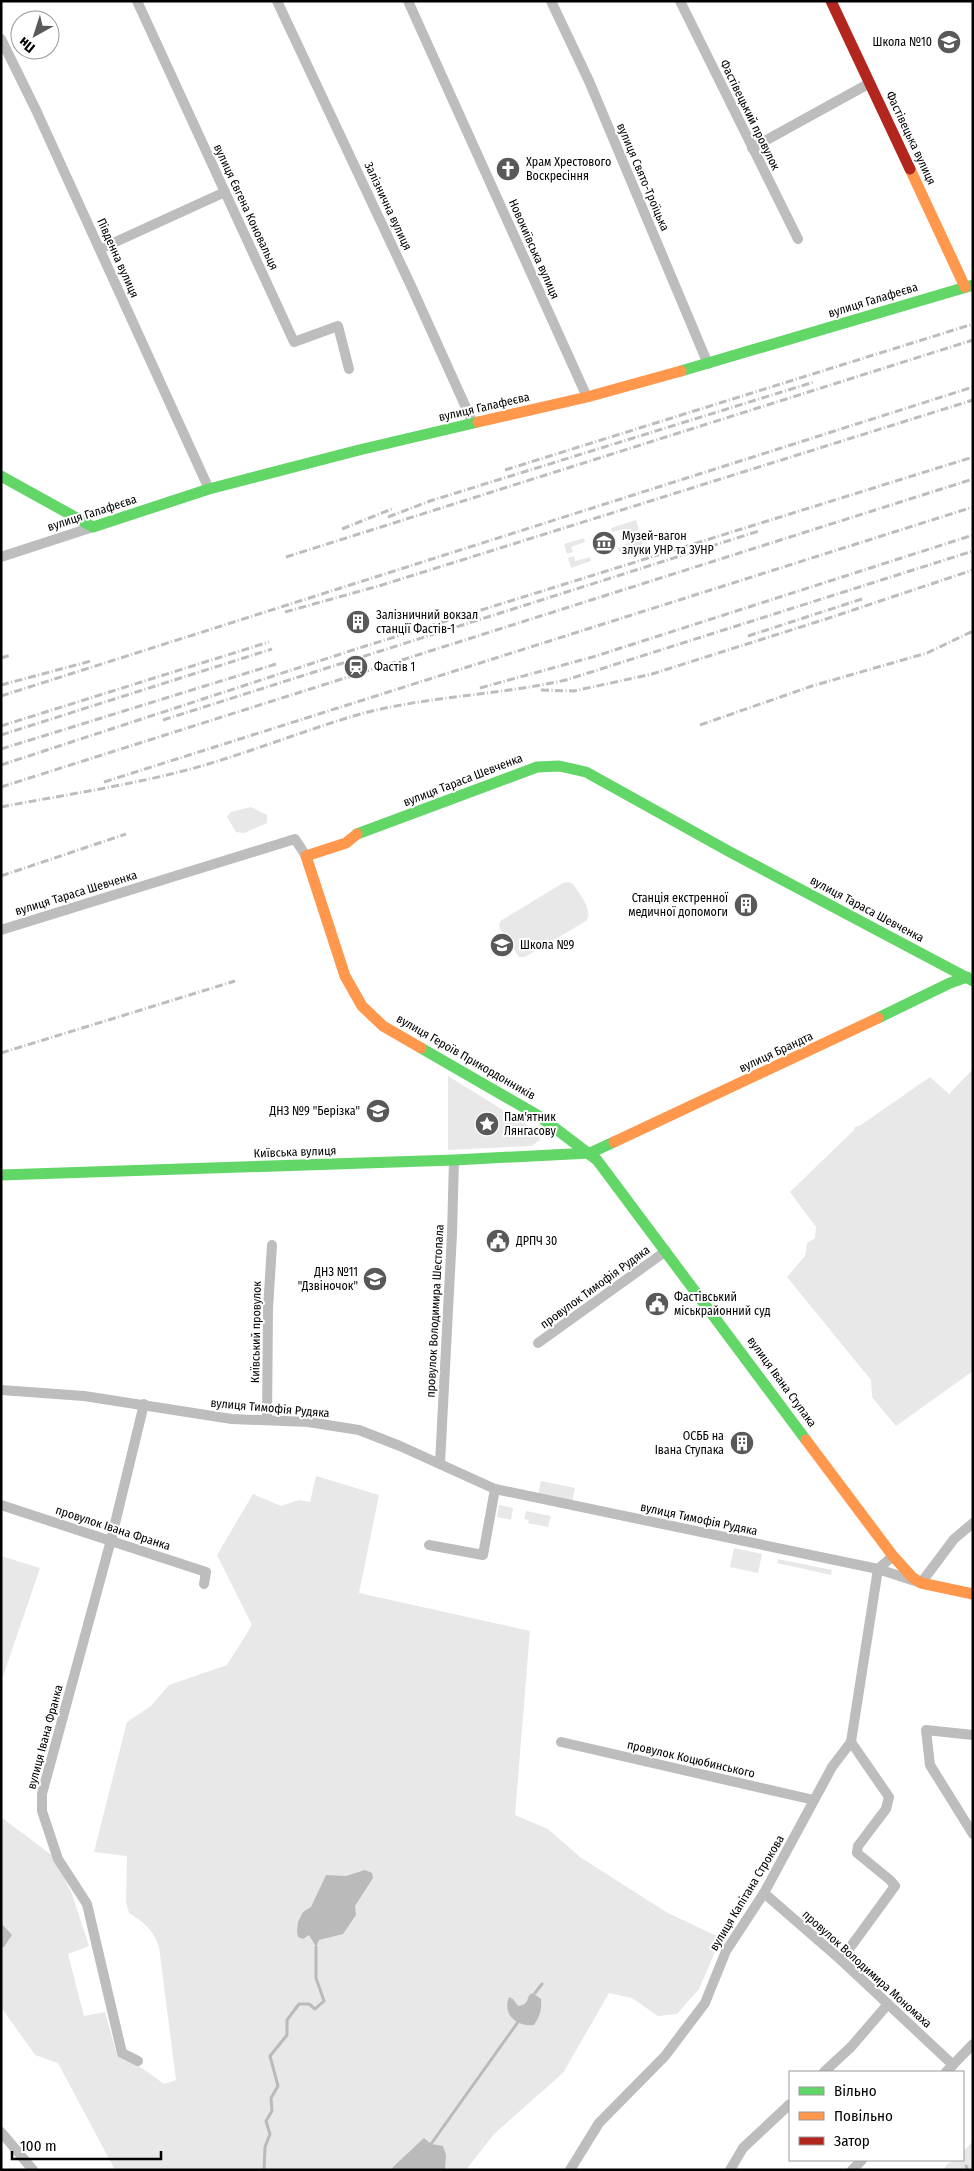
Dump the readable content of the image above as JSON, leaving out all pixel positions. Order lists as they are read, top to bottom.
{
  "streets": {
    "street": [
      "Фастівецький провулок",
      "Фастівецька вулиця",
      "вулиця Свято-Троїцька",
      "Залізнична вулиця",
      "вулиця Євгена Коновальця",
      "Новокиївська вулиця",
      "Південна вулиця",
      "вулиця Галафеєва",
      "вулиця Тараса Шевченка",
      "вулиця Брандта",
      "вулиця Героїв Прикордонників",
      "Київська вулиця",
      "провулок Тимофія Рудяка",
      "провулок Володимира Шестопала",
      "Київський провулок",
      "вулиця Івана Ступака",
      "вулиця Тимофія Рудяка",
      "провулок Івана Франка",
      "вулиця Івана Франка",
      "провулок Коцюбинського",
      "вулиця Капітана Строкова",
      "провулок Володимира Мономаха"
    ]
  },
  "crossings": [
    ["Фастівецька вулиця", "вулиця Галафеєва"],
    ["вулиця Свято-Троїцька", "вулиця Галафеєва"],
    ["Залізнична вулиця", "вулиця Галафеєва"],
    ["Новокиївська вулиця", "вулиця Галафеєва"],
    ["Південна вулиця", "вулиця Галафеєва"],
    ["вулиця Тараса Шевченка", "вулиця Брандта"],
    ["вулиця Тараса Шевченка", "вулиця Героїв Прикордонників"],
    ["вулиця Брандта", "вулиця Героїв Прикордонників"],
    ["вулиця Брандта", "Київська вулиця"],
    ["вулиця Брандта", "вулиця Івана Ступака"],
    ["вулиця Героїв Прикордонників", "Київська вулиця"],
    ["вулиця Героїв Прикордонників", "вулиця Івана Ступака"],
    ["Київська вулиця", "провулок Володимира Шестопала"],
    ["Київська вулиця", "вулиця Івана Ступака"],
    ["провулок Тимофія Рудяка", "вулиця Івана Ступака"],
    ["провулок Володимира Шестопала", "вулиця Тимофія Рудяка"],
    ["Київський провулок", "вулиця Тимофія Рудяка"],
    ["вулиця Івана Ступака", "вулиця Тимофія Рудяка"],
    ["вулиця Тимофія Рудяка", "вулиця Івана Франка"],
    ["вулиця Тимофія Рудяка", "вулиця Капітана Строкова"],
    ["провулок Івана Франка", "вулиця Івана Франка"],
    ["провулок Коцюбинського", "вулиця Капітана Строкова"],
    ["вулиця Капітана Строкова", "провулок Володимира Мономаха"]
  ],
  "places": {
    "school or university": [
      "Школа №10",
      "Школа №9",
      "ДНЗ №9 \"Берізка\"",
      "ДНЗ №11 \"Дзвіночок\""
    ],
    "church": ["Храм Хрестового Воскресіння"],
    "museum": ["Музей-вагон злуки УНР та ЗУНР"],
    "building": ["Залізничний вокзал станції Фастів-1", "Станція екстренної медичної допомоги", "ОСББ на Івана Ступака"],
    "station": ["Фастів 1"],
    "place": ["Пам'ятник Лянгасову"],
    "public building": ["ДРПЧ 30", "Фастівський міськрайонний суд"]
  },
  "legend": ["Вільно", "Повільно", "Затор"],
  "scale_bar": "100 m",
  "north": "bottom left"
}
